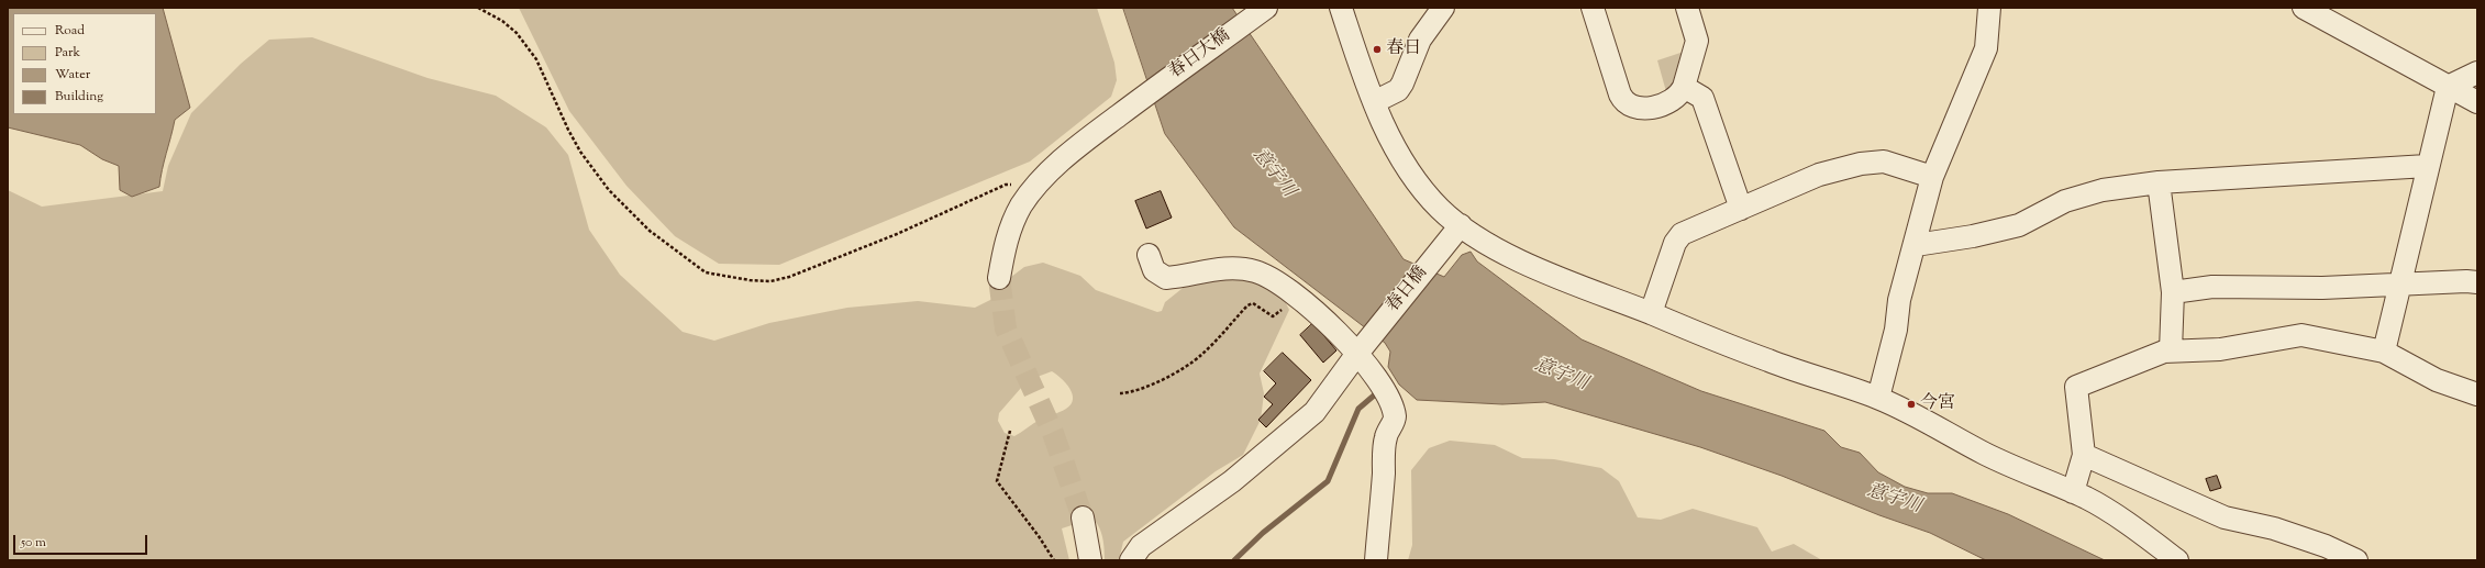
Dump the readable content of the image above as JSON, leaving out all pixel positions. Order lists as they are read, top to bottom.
{
  "streets": {
    "street": ["春日大橋", "春日橋"]
  },
  "water": ["意宇川"],
  "places": ["春日", "今宮"],
  "legend": [
    "Road",
    "Park",
    "Water",
    "Building"
  ],
  "scale_bar": "50 m"
}
